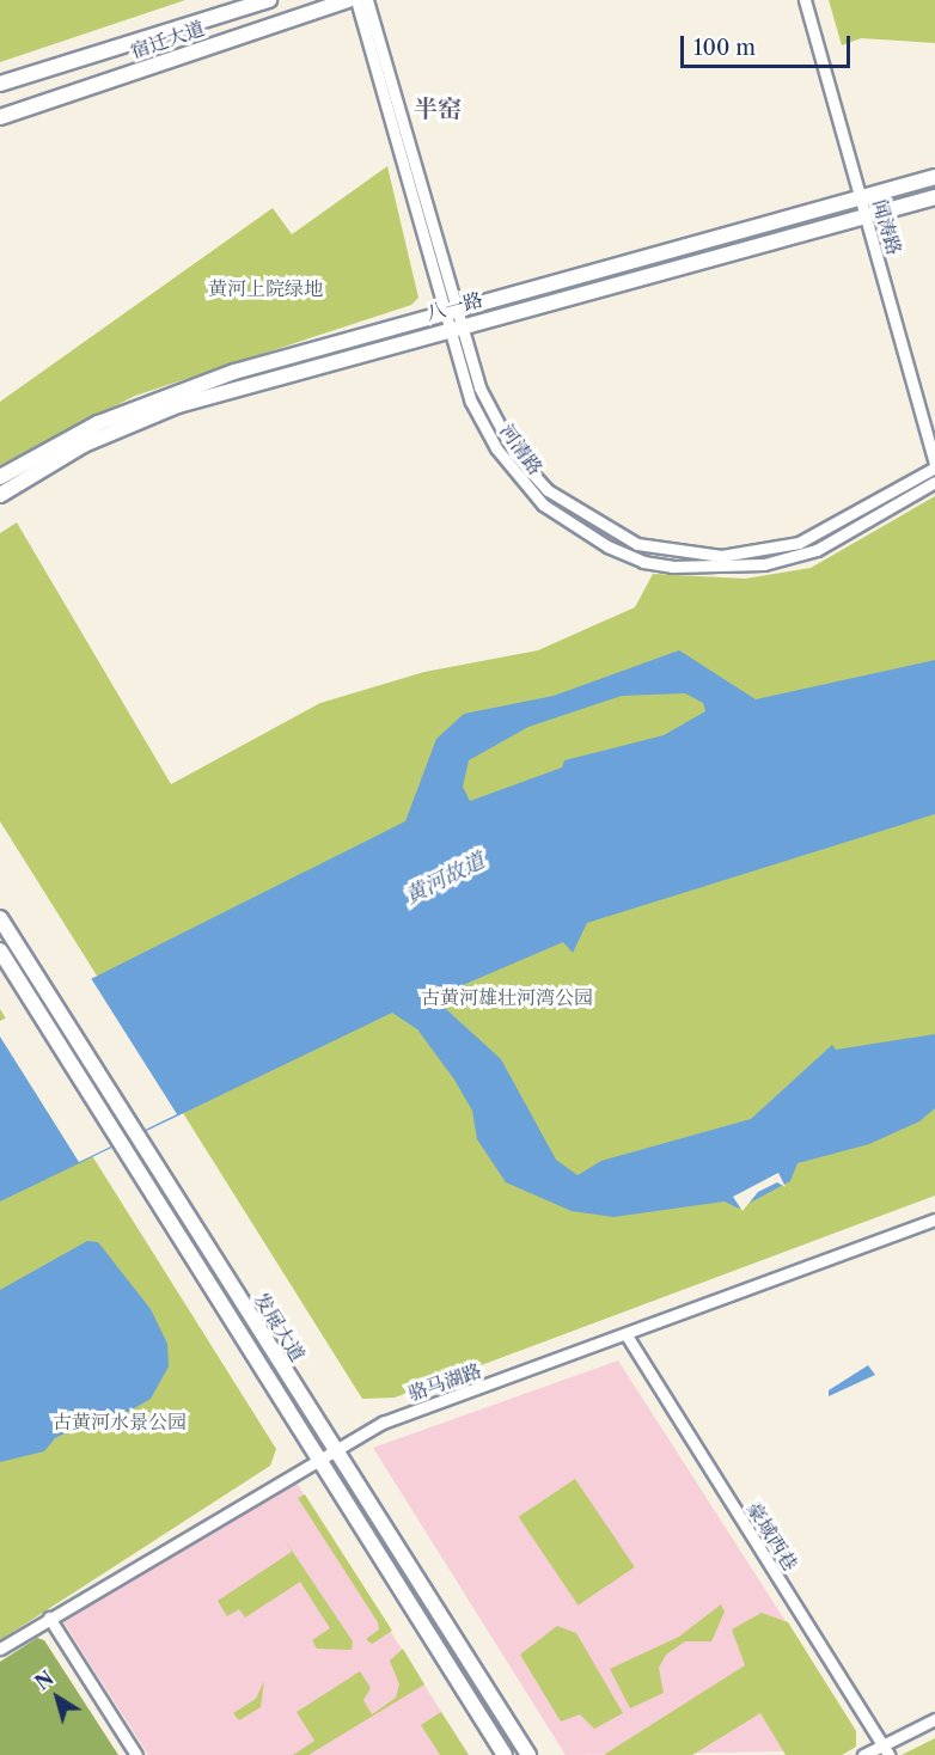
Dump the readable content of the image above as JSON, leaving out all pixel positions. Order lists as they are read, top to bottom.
{
  "streets": {
    "main road": ["宿迁大道", "八一路", "发展大道"],
    "street": [
      "闻涛路",
      "河清路",
      "骆马湖路",
      "豪域西巷"
    ]
  },
  "crossings": [
    ["闻涛路", "八一路"],
    ["闻涛路", "河清路"],
    ["八一路", "河清路"],
    ["发展大道", "骆马湖路"],
    ["骆马湖路", "豪域西巷"]
  ],
  "districts": ["半窑"],
  "water": ["黄河故道"],
  "parks": ["黄河上院绿地", "古黄河雄壮河湾公园", "古黄河水景公园"],
  "scale_bar": "100 m",
  "north": "top left"
}
